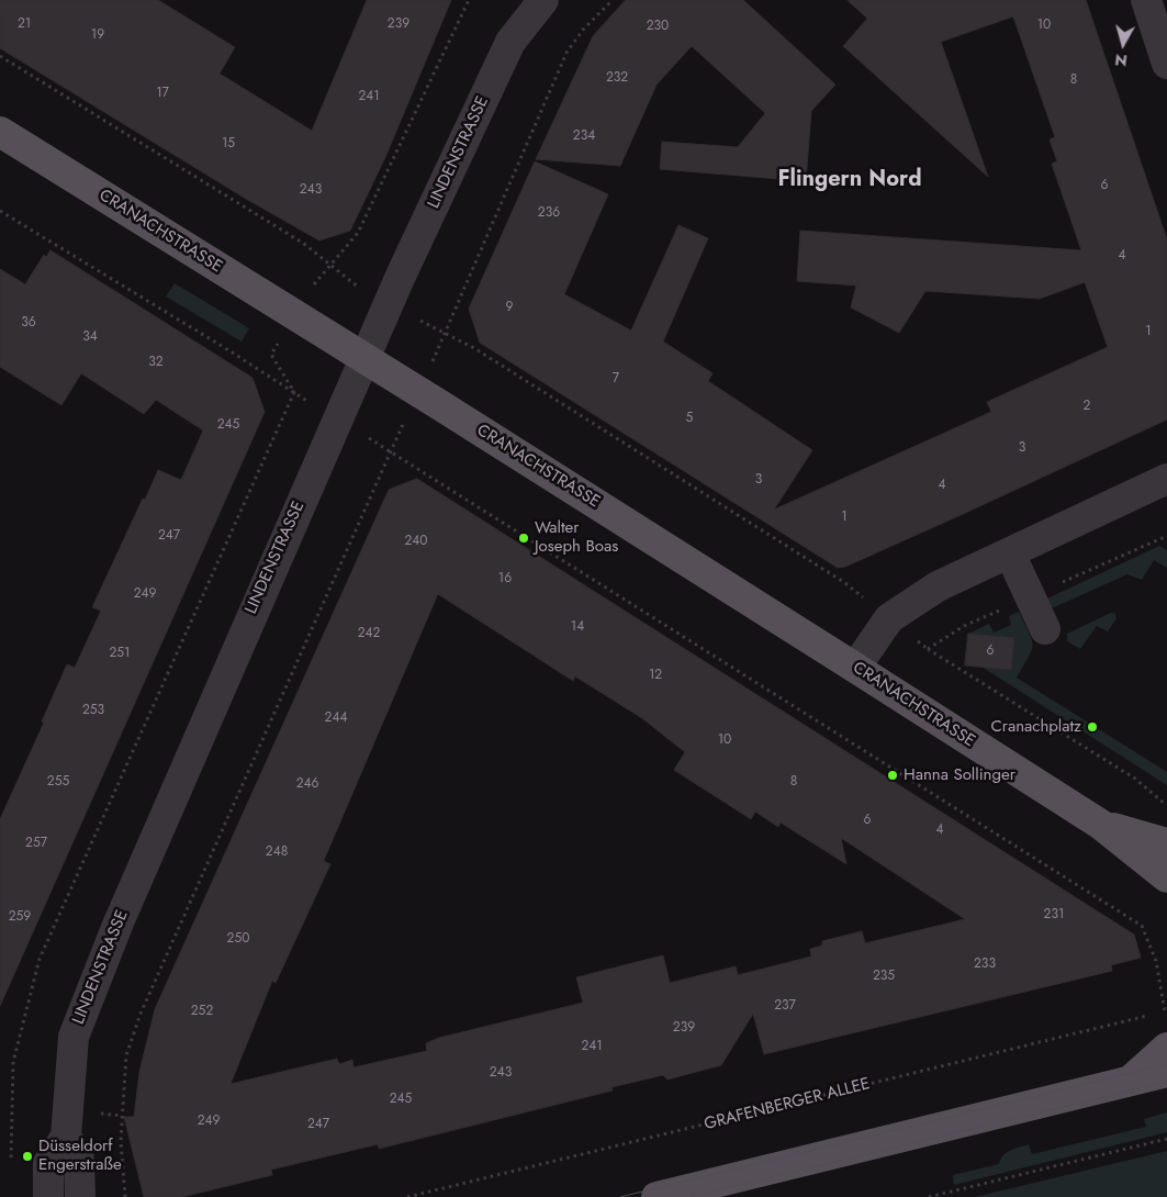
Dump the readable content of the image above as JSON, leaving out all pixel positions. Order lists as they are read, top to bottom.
{
  "streets": {
    "main road": ["CRANACHSTRASSE"],
    "street": ["LINDENSTRASSE"],
    "path": ["GRAFENBERGER ALLEE"]
  },
  "crossings": [
    ["LINDENSTRASSE", "CRANACHSTRASSE"]
  ],
  "districts": ["Flingern Nord"],
  "places": [
    "Walter Joseph Boas",
    "Cranachplatz",
    "Hanna Sollinger",
    "Düsseldorf Engerstraße"
  ],
  "house_numbers": [
    "21",
    "239",
    "10",
    "230",
    "19",
    "232",
    "8",
    "17",
    "241",
    "234",
    "15",
    "6",
    "243",
    "236",
    "4",
    "9",
    "36",
    "1",
    "34",
    "32",
    "7",
    "2",
    "5",
    "245",
    "3",
    "3",
    "4",
    "1",
    "247",
    "240",
    "16",
    "249",
    "14",
    "242",
    "6",
    "251",
    "12",
    "253",
    "244",
    "10",
    "255",
    "8",
    "246",
    "6",
    "4",
    "257",
    "248",
    "231",
    "259",
    "250",
    "233",
    "235",
    "237",
    "252",
    "239",
    "241",
    "243",
    "245",
    "249",
    "247"
  ],
  "north": "bottom"
}
